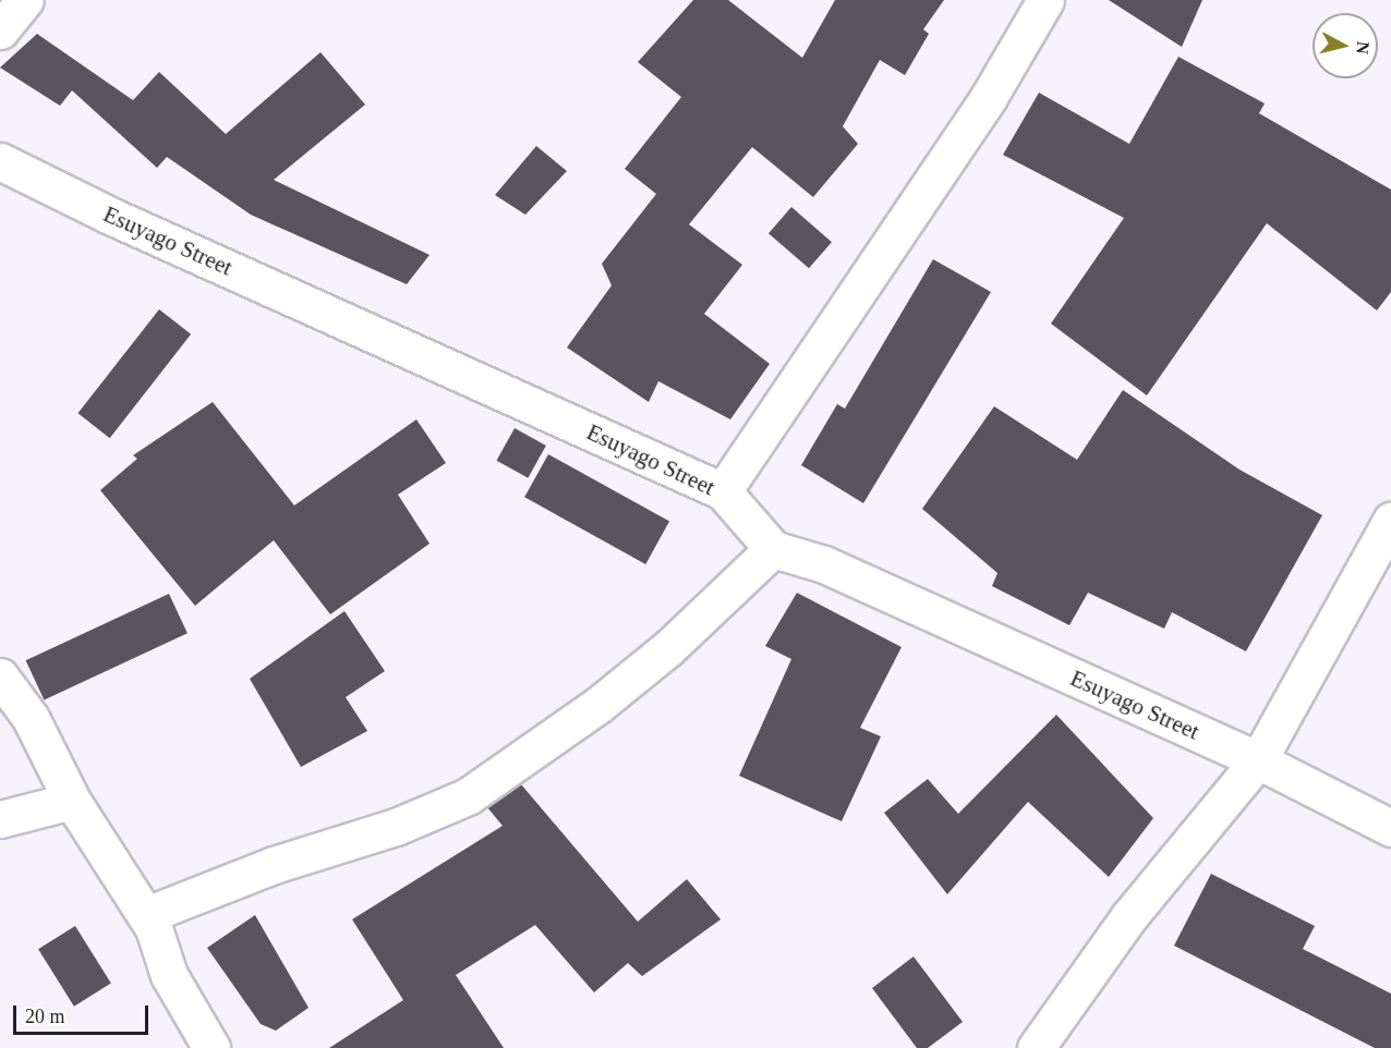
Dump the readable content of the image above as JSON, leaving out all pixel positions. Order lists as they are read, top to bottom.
{
  "streets": {
    "street": ["Esuyago Street"]
  },
  "scale_bar": "20 m",
  "north": "right"
}
